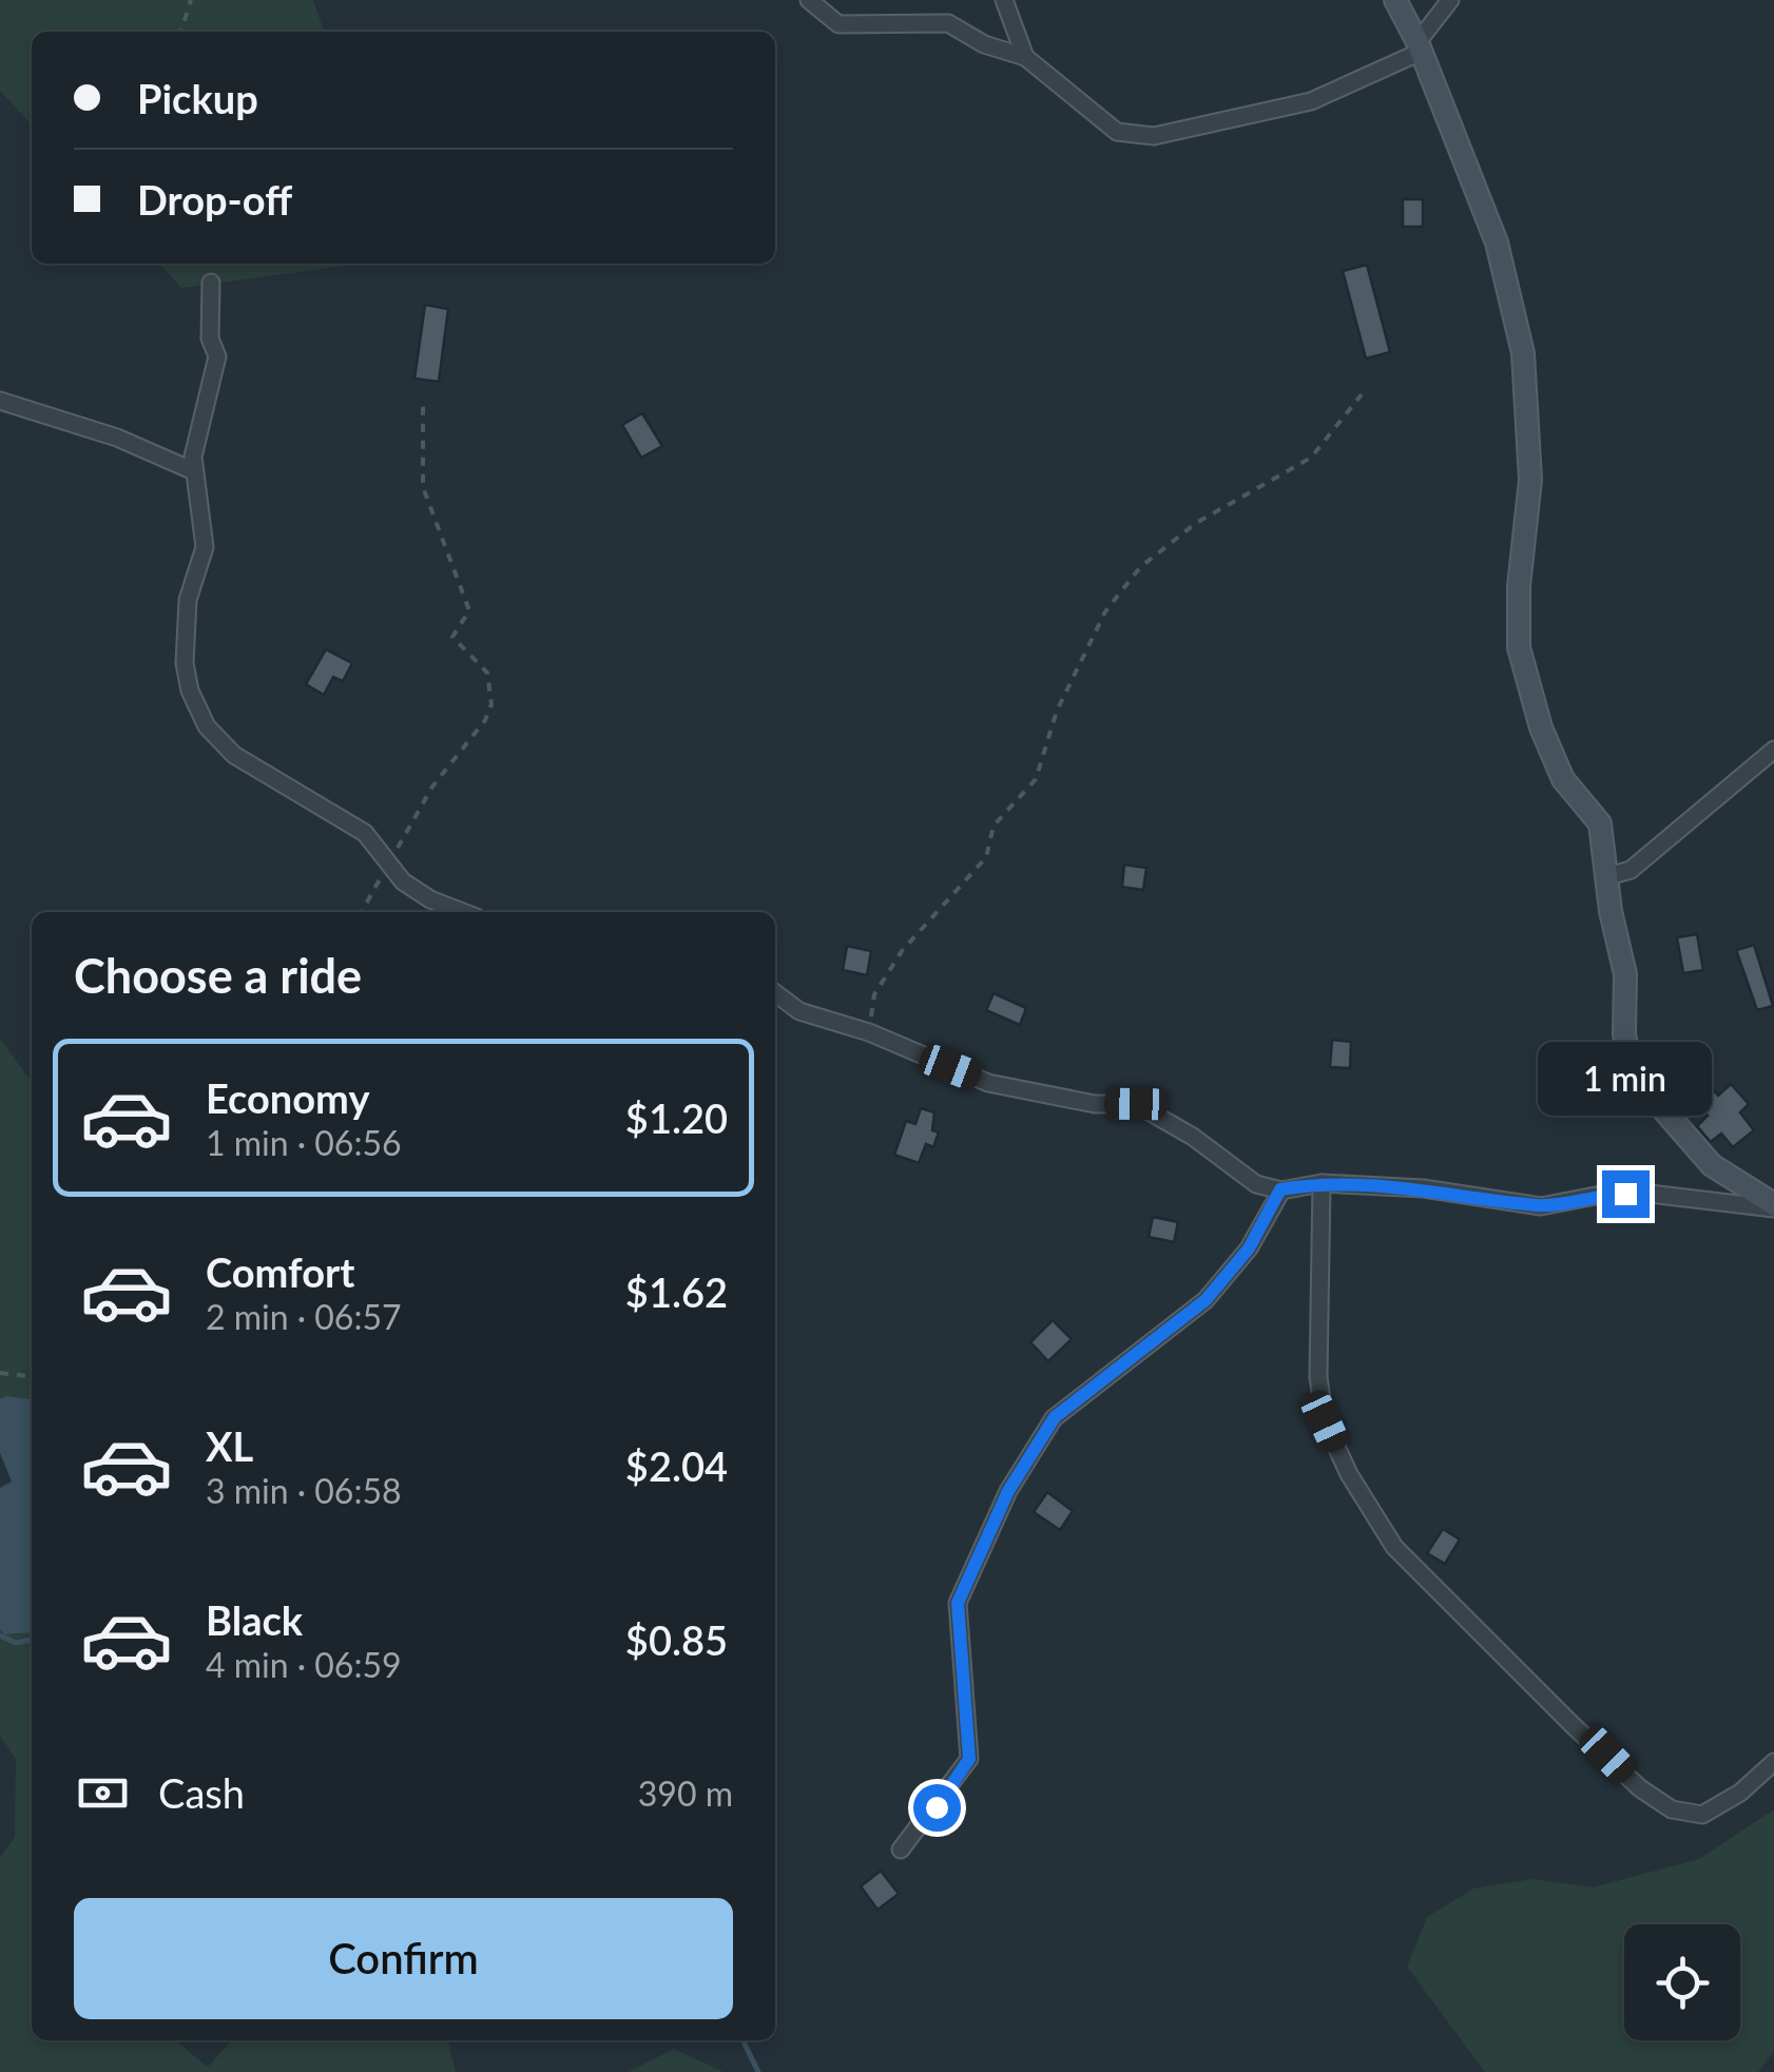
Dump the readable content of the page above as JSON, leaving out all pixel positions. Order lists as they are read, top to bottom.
{
  "page": {
    "banner": ["Pickup", "Drop-off"],
    "heading": "Choose a ride",
    "list": [
      {
        "name": "Economy",
        "note": "1 min · 06:56",
        "value": "$1.20"
      },
      {
        "name": "Comfort",
        "note": "2 min · 06:57",
        "value": "$1.62"
      },
      {
        "name": "XL",
        "note": "3 min · 06:58",
        "value": "$2.04"
      },
      {
        "name": "Black",
        "note": "4 min · 06:59",
        "value": "$0.85"
      }
    ],
    "bubble": "1 min",
    "pay": ["Cash", "390 m"],
    "buttons": "Confirm"
  }
}
